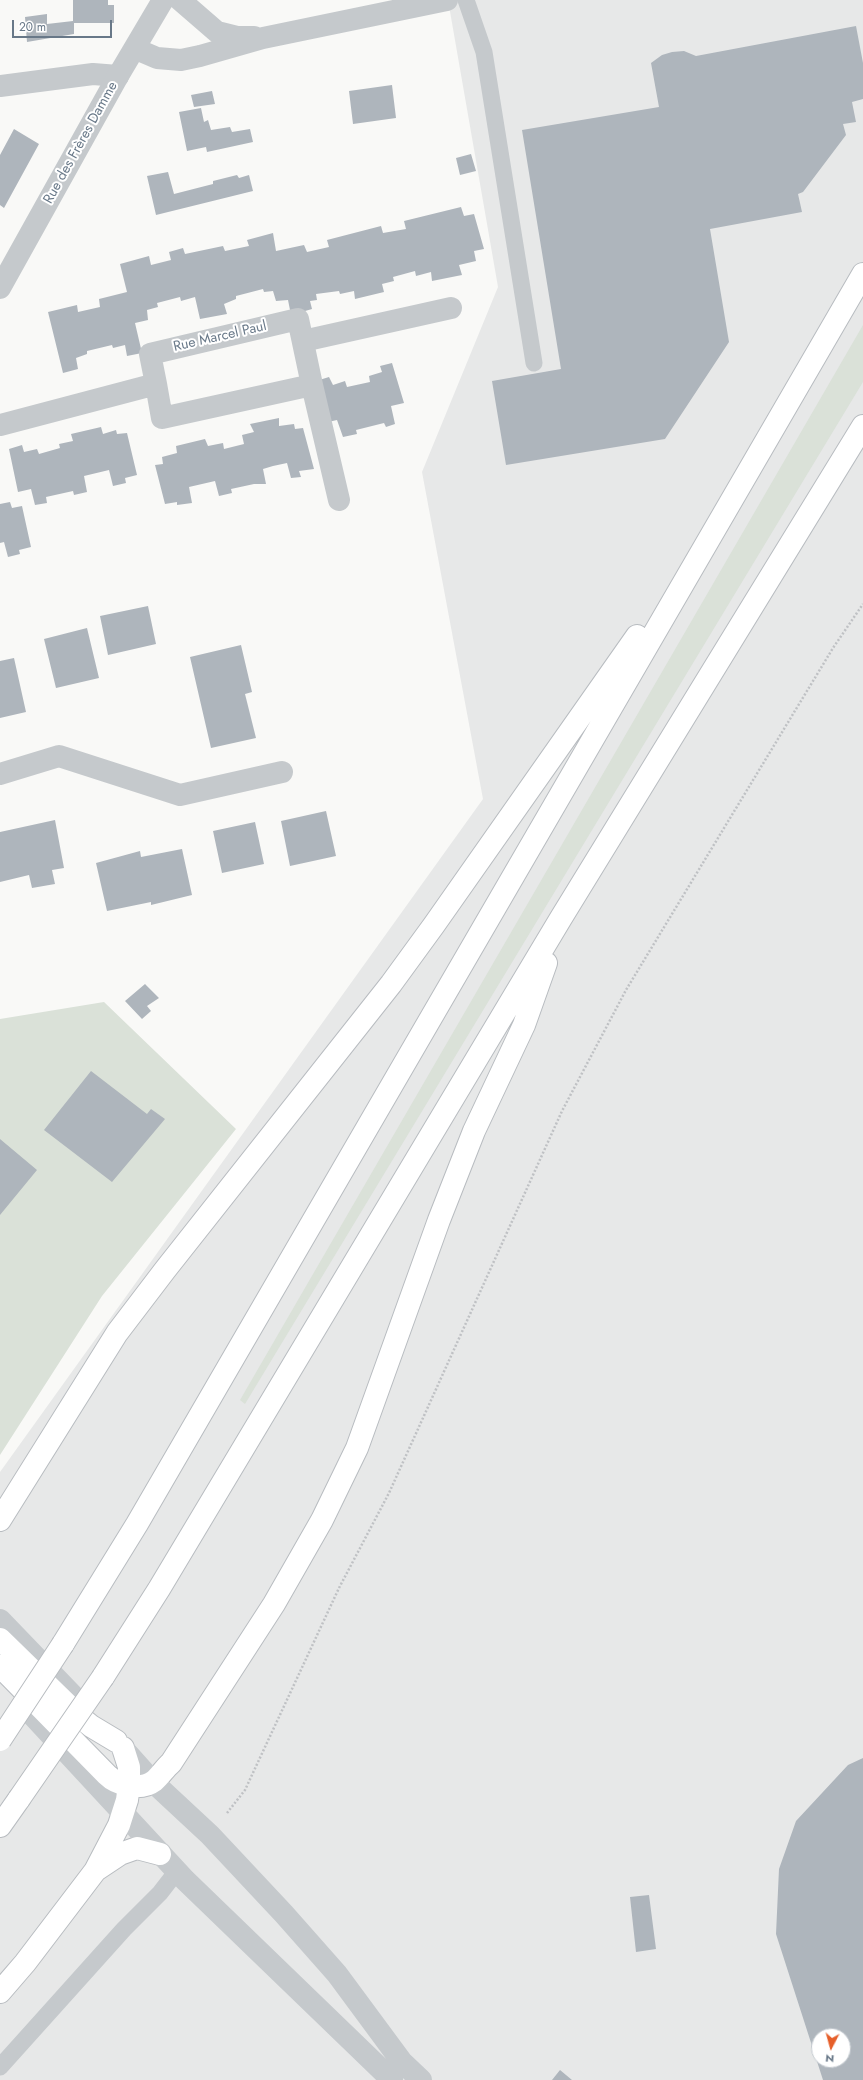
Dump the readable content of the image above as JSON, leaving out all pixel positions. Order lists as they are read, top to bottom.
{
  "streets": {
    "street": ["Rue des Frères Damme", "Rue Marcel Paul"]
  },
  "scale_bar": "20 m",
  "north": "bottom"
}
